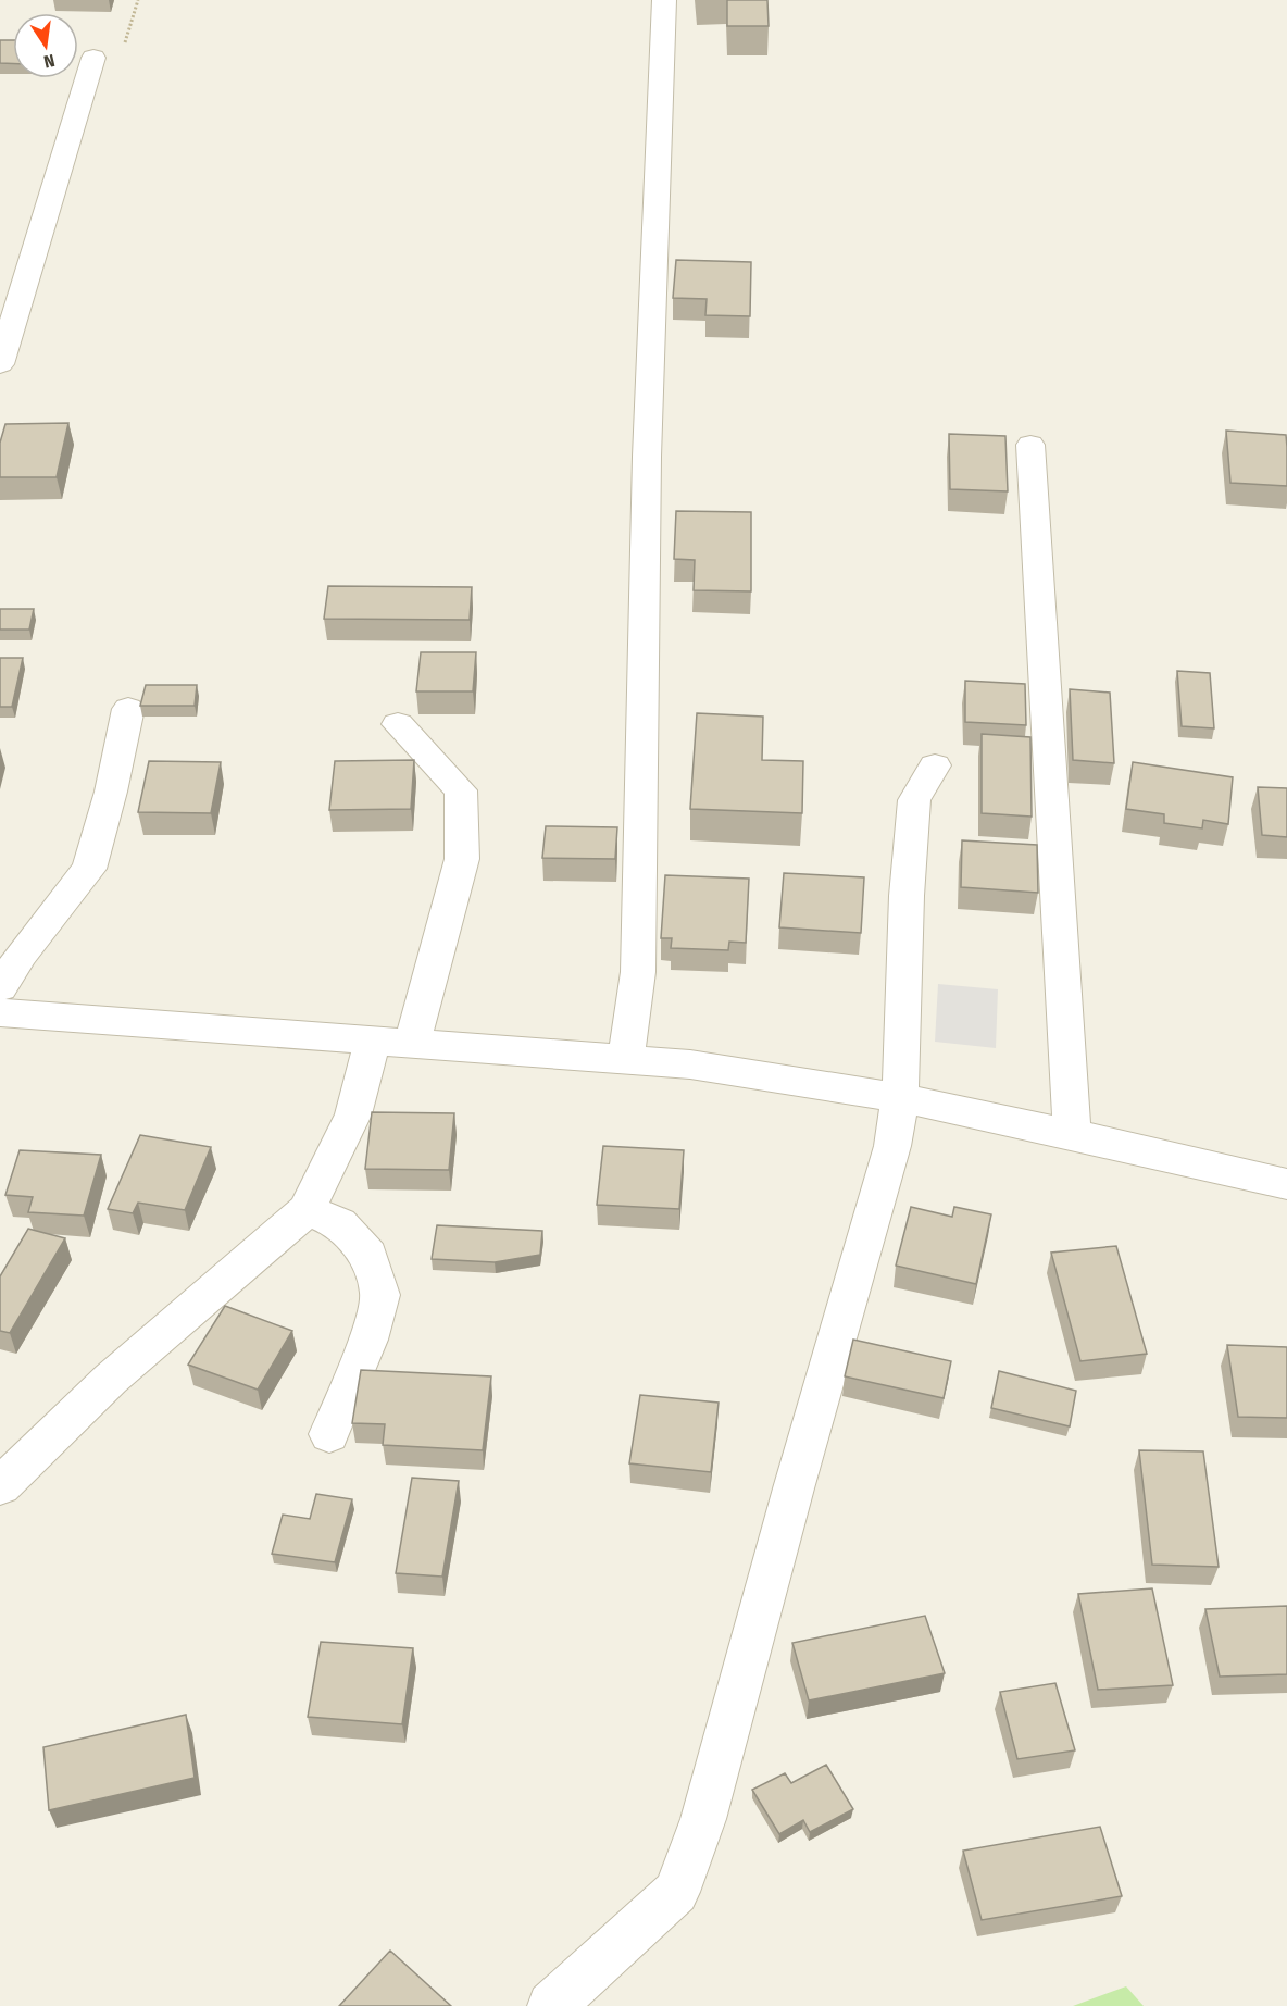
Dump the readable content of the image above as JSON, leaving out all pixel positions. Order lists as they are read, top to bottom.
{
  "north": "bottom"
}
